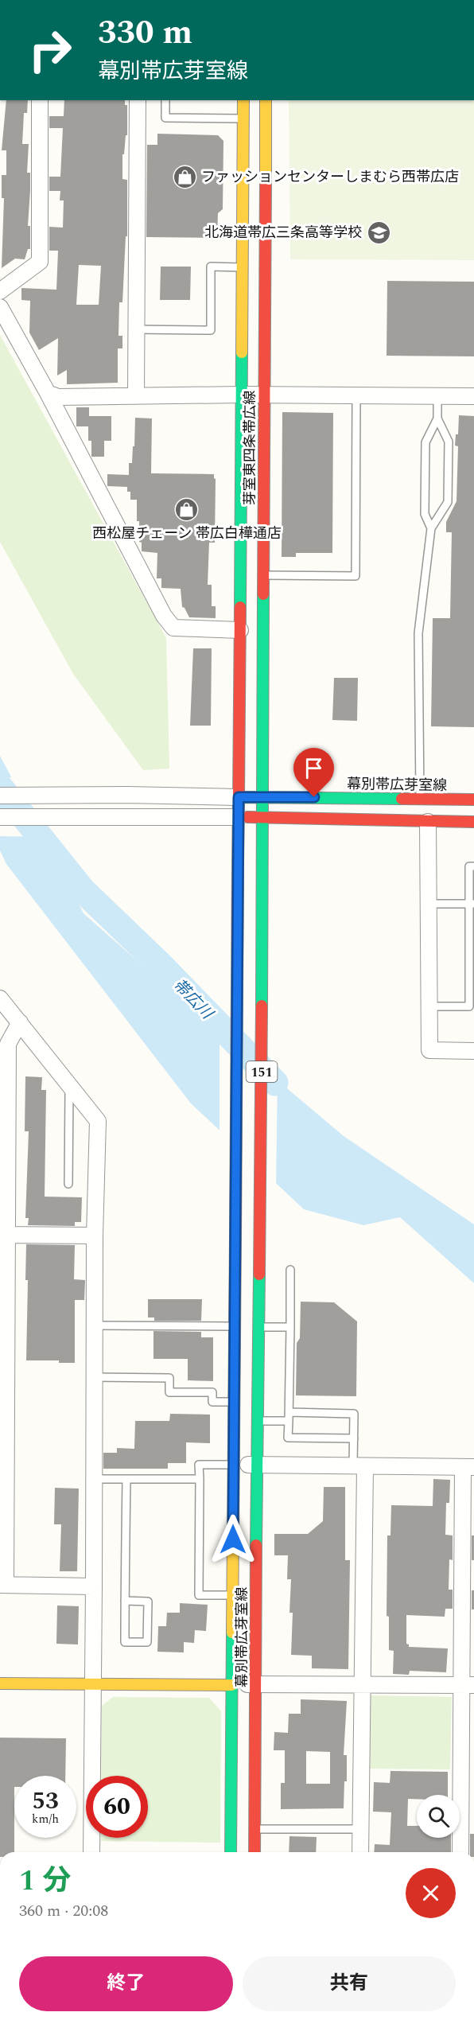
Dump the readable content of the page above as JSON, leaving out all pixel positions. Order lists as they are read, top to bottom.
{
  "streets": {
    "main road": ["芽室東四条帯広線", "幕別帯広芽室線", "151"]
  },
  "crossings": [
    ["芽室東四条帯広線", "幕別帯広芽室線"]
  ],
  "water": ["帯広川"],
  "places": {
    "shop": ["ファッションセンターしまむら西帯広店", "西松屋チェーン 帯広白樺通店"],
    "school or university": ["北海道帯広三条高等学校"]
  },
  "page": {
    "turn": ["330 m", "幕別帯広芽室線"],
    "speed": "53 km/h",
    "limit": "60",
    "heading": ["1 分", "360 m · 20:08"],
    "buttons": ["終了", "共有"]
  }
}
